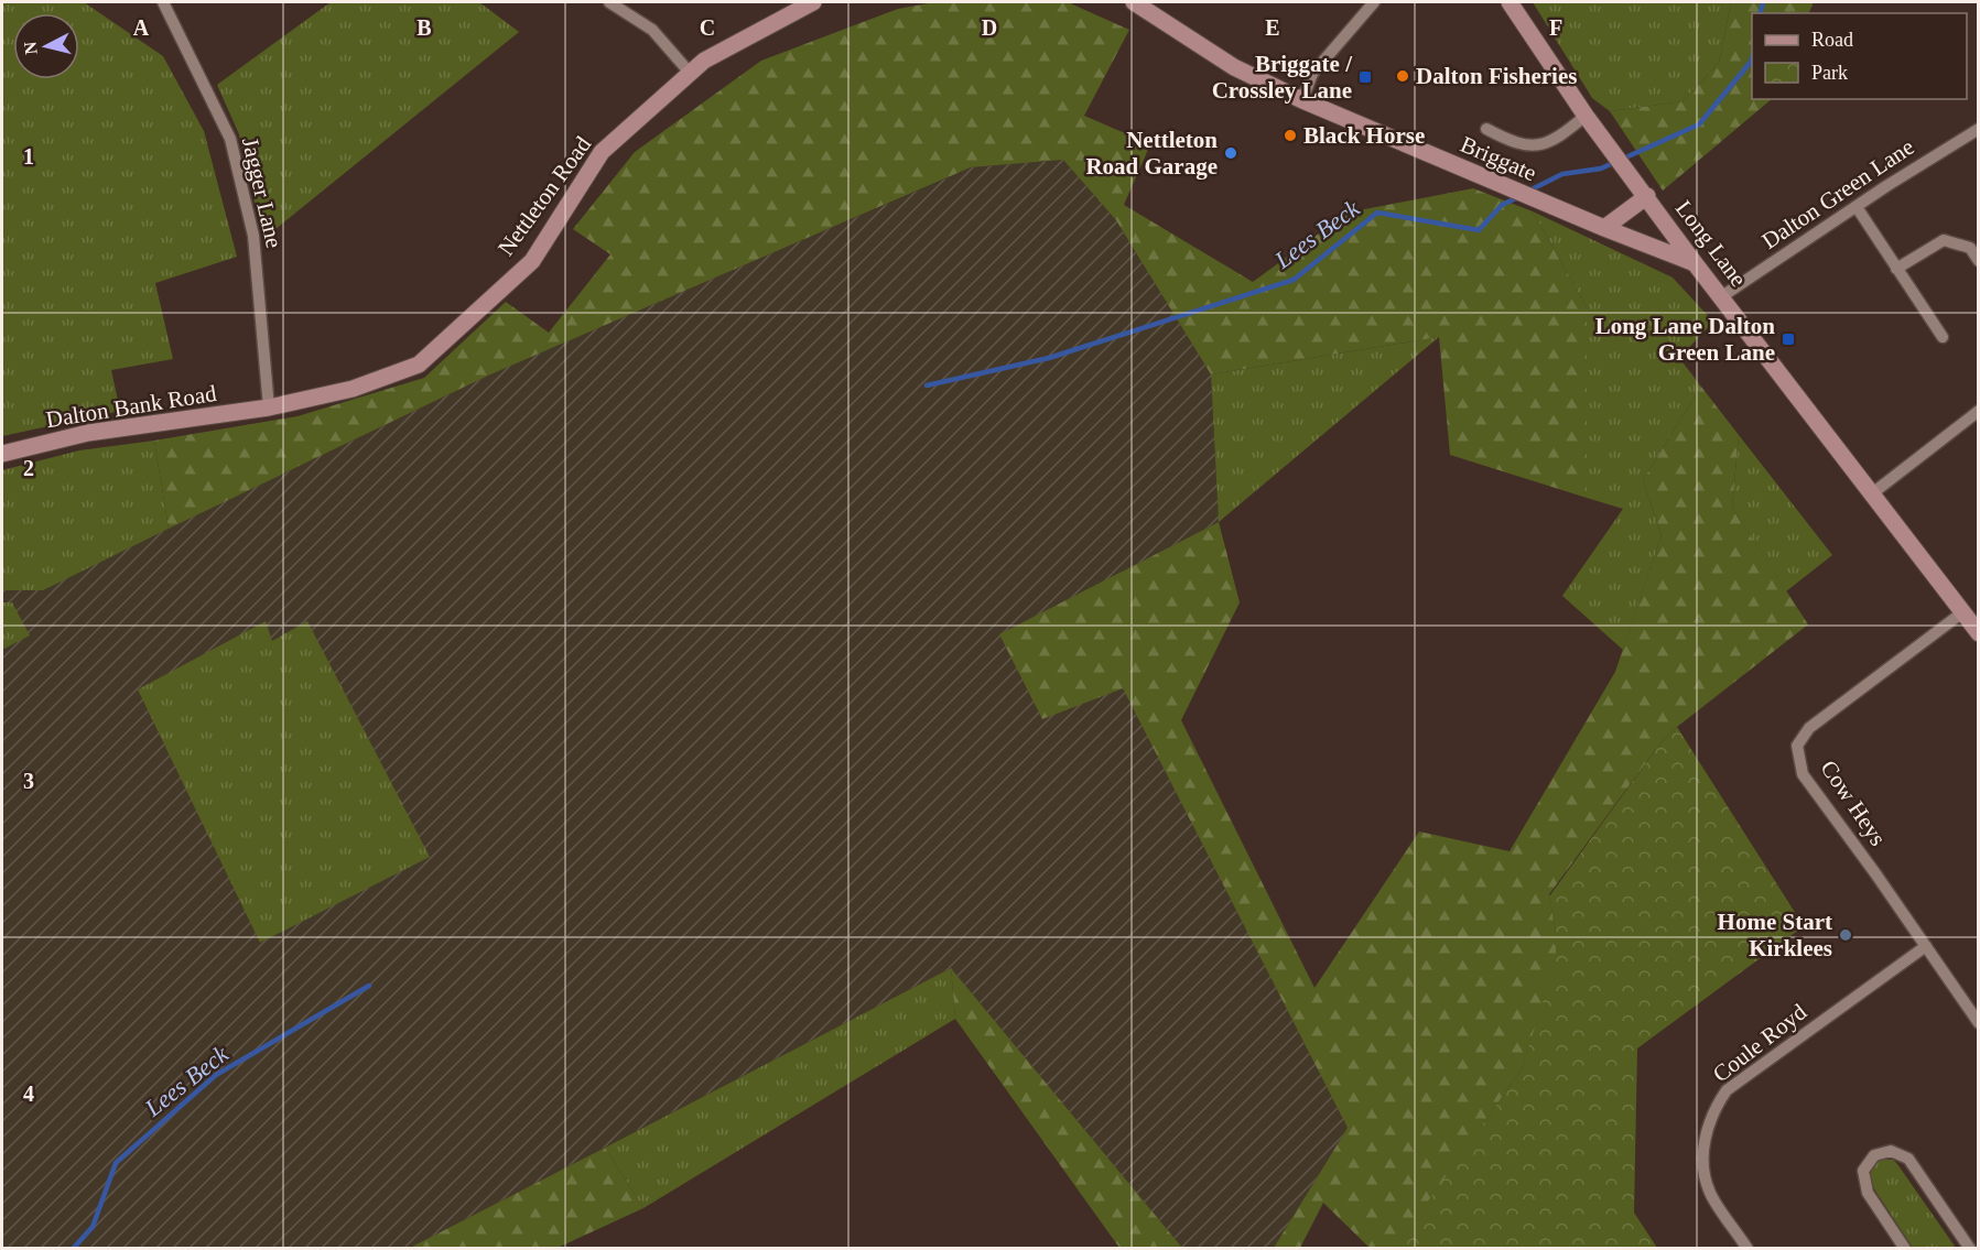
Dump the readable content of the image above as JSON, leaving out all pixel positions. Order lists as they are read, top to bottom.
{
  "streets": {
    "street": [
      "Briggate",
      "Jagger Lane",
      "Dalton Green Lane",
      "Nettleton Road",
      "Long Lane",
      "Dalton Bank Road",
      "Cow Heys",
      "Coule Royd"
    ]
  },
  "crossings": [
    ["Briggate", "Long Lane"],
    ["Jagger Lane", "Nettleton Road"],
    ["Jagger Lane", "Dalton Bank Road"],
    ["Dalton Green Lane", "Long Lane"],
    ["Nettleton Road", "Dalton Bank Road"],
    ["Long Lane", "Cow Heys"],
    ["Cow Heys", "Coule Royd"]
  ],
  "water": ["Lees Beck"],
  "places": {
    "other": [
      "Dalton Fisheries",
      "Black Horse",
      "Nettleton Road Garage",
      "Home Start Kirklees"
    ],
    "transit": ["Briggate / Crossley Lane", "Long Lane Dalton Green Lane"]
  },
  "legend": ["Road", "Park"],
  "north": "left",
  "grid": {
    "columns": [
      "A",
      "B",
      "C",
      "D",
      "E",
      "F"
    ],
    "rows": [
      "1",
      "2",
      "3",
      "4"
    ]
  }
}
